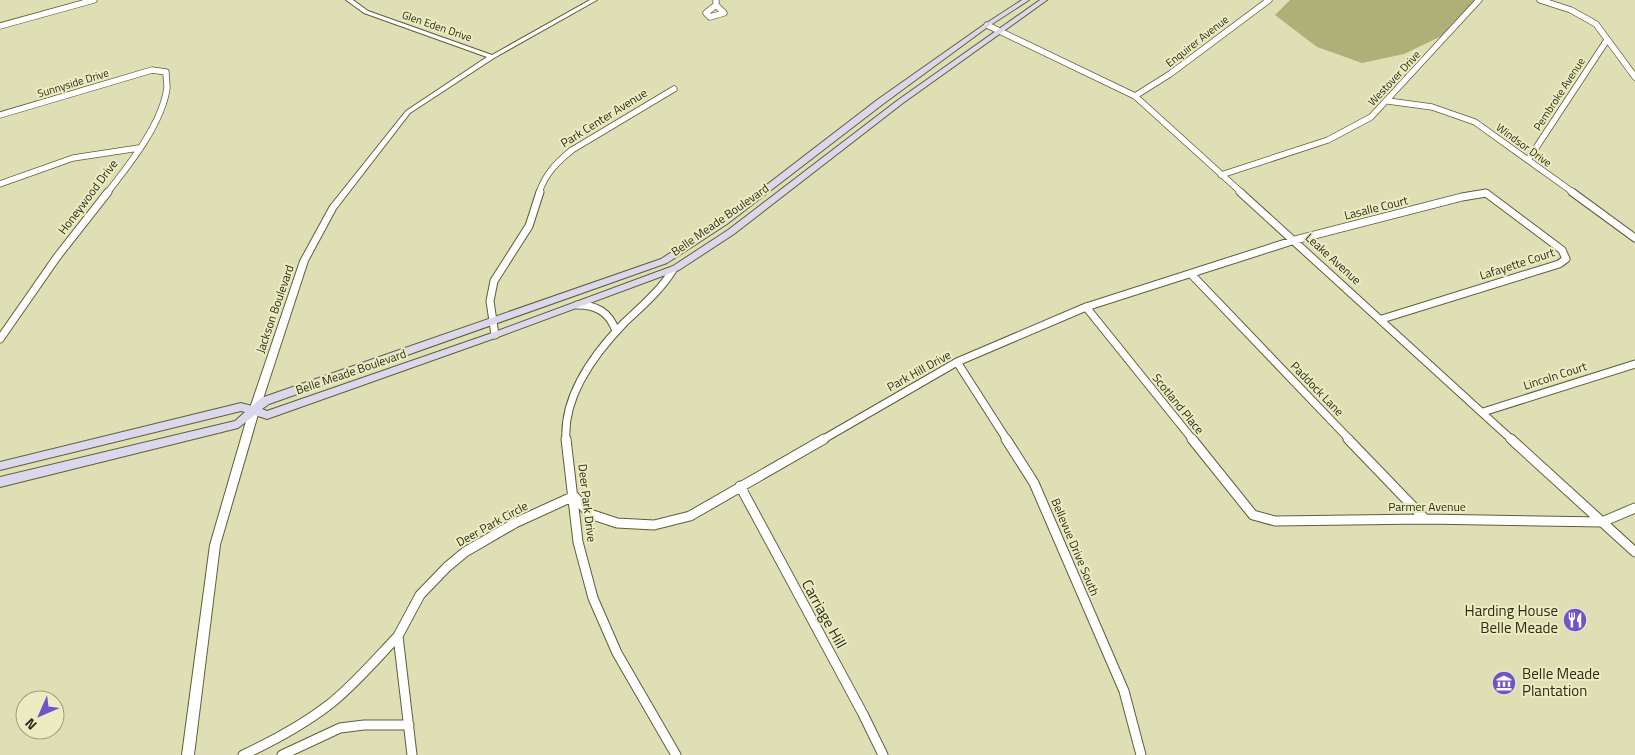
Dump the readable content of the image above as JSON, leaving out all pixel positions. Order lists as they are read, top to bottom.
{
  "streets": {
    "main road": ["Belle Meade Boulevard"],
    "street": [
      "Glen Eden Drive",
      "Enquirer Avenue",
      "Westover Drive",
      "Sunnyside Drive",
      "Pembroke Avenue",
      "Park Center Avenue",
      "Windsor Drive",
      "Honeywood Drive",
      "Lasalle Court",
      "Leake Avenue",
      "Lafayette Court",
      "Jackson Boulevard",
      "Park Hill Drive",
      "Lincoln Court",
      "Paddock Lane",
      "Scotland Place",
      "Deer Park Drive",
      "Parmer Avenue",
      "Deer Park Circle",
      "Bellevue Drive South",
      "Carriage Hill"
    ]
  },
  "crossings": [
    ["Glen Eden Drive", "Jackson Boulevard"],
    ["Enquirer Avenue", "Leake Avenue"],
    ["Westover Drive", "Windsor Drive"],
    ["Westover Drive", "Leake Avenue"],
    ["Sunnyside Drive", "Honeywood Drive"],
    ["Pembroke Avenue", "Windsor Drive"],
    ["Park Center Avenue", "Belle Meade Boulevard"],
    ["Lasalle Court", "Leake Avenue"],
    ["Lasalle Court", "Lafayette Court"],
    ["Lasalle Court", "Park Hill Drive"],
    ["Belle Meade Boulevard", "Leake Avenue"],
    ["Belle Meade Boulevard", "Jackson Boulevard"],
    ["Belle Meade Boulevard", "Deer Park Drive"],
    ["Leake Avenue", "Lafayette Court"],
    ["Leake Avenue", "Park Hill Drive"],
    ["Leake Avenue", "Lincoln Court"],
    ["Leake Avenue", "Parmer Avenue"],
    ["Park Hill Drive", "Paddock Lane"],
    ["Park Hill Drive", "Scotland Place"],
    ["Park Hill Drive", "Deer Park Drive"],
    ["Park Hill Drive", "Deer Park Circle"],
    ["Park Hill Drive", "Bellevue Drive South"],
    ["Park Hill Drive", "Carriage Hill"],
    ["Paddock Lane", "Parmer Avenue"],
    ["Scotland Place", "Parmer Avenue"],
    ["Deer Park Drive", "Deer Park Circle"]
  ],
  "places": {
    "restaurant": ["Harding House Belle Meade"],
    "museum": ["Belle Meade Plantation"]
  },
  "north": "bottom left"
}
